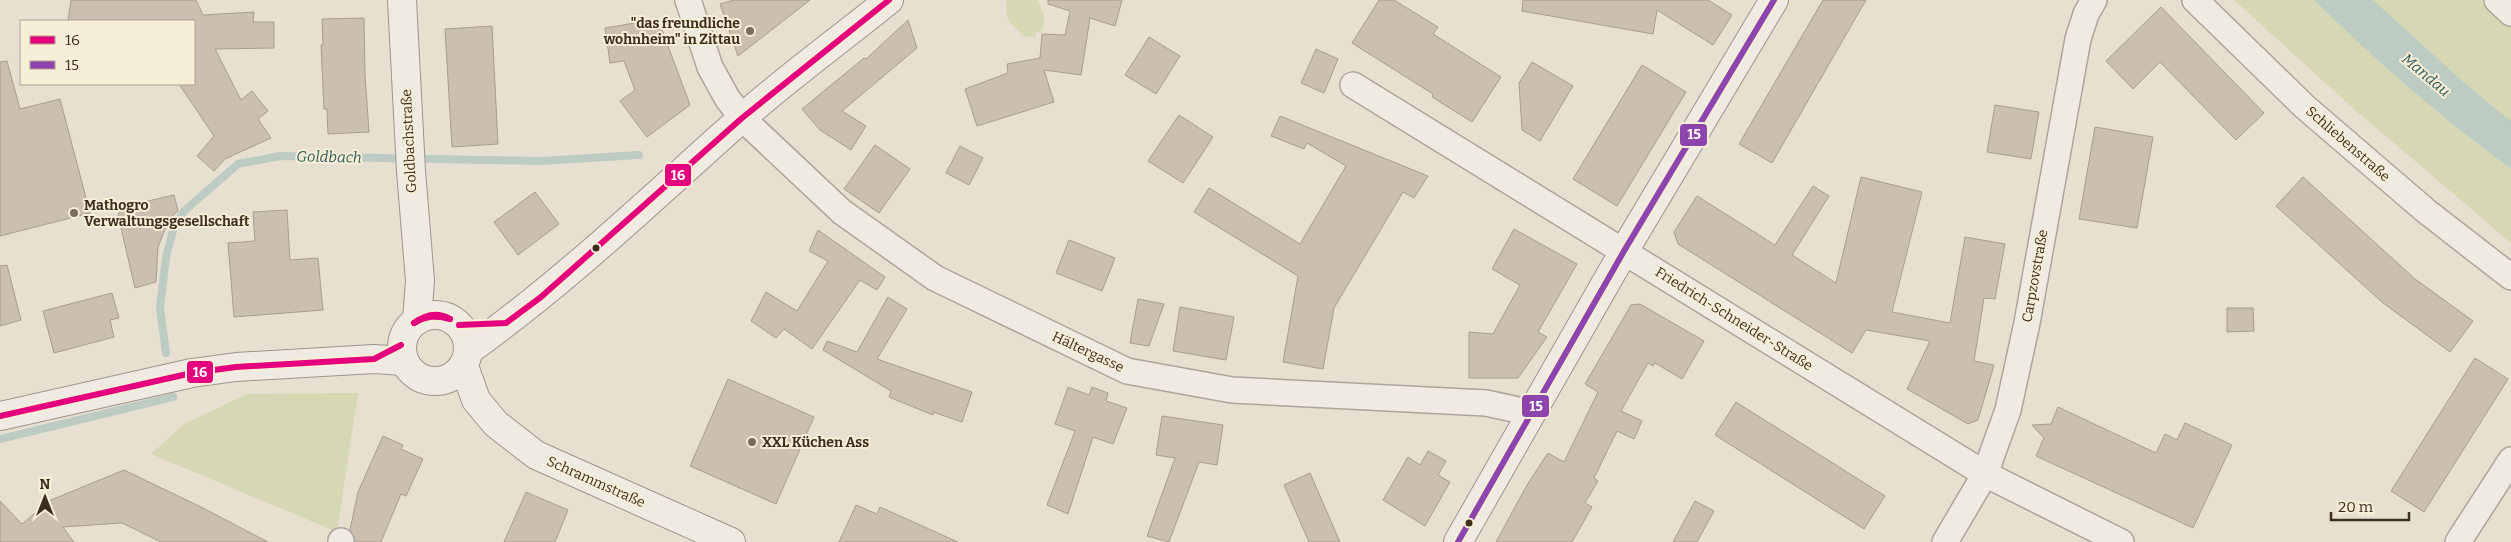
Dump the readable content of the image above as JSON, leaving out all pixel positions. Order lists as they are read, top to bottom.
{
  "streets": {
    "main road": ["Goldbachstraße", "Schrammstraße"],
    "street": [
      "Schliebenstraße",
      "Carpzovstraße",
      "Friedrich-Schneider-Straße",
      "Hältergasse"
    ]
  },
  "crossings": [
    ["Goldbachstraße", "Schrammstraße"],
    ["Carpzovstraße", "Friedrich-Schneider-Straße"]
  ],
  "water": ["Mandau", "Goldbach"],
  "places": ["\"das freundliche wohnheim\" in Zittau", "Mathogro Verwaltungsgesellschaft", "XXL Küchen Ass"],
  "lines": ["transit line 16", "transit line 15"],
  "legend": ["16", "15"],
  "scale_bar": "20 m",
  "north": "top"
}
